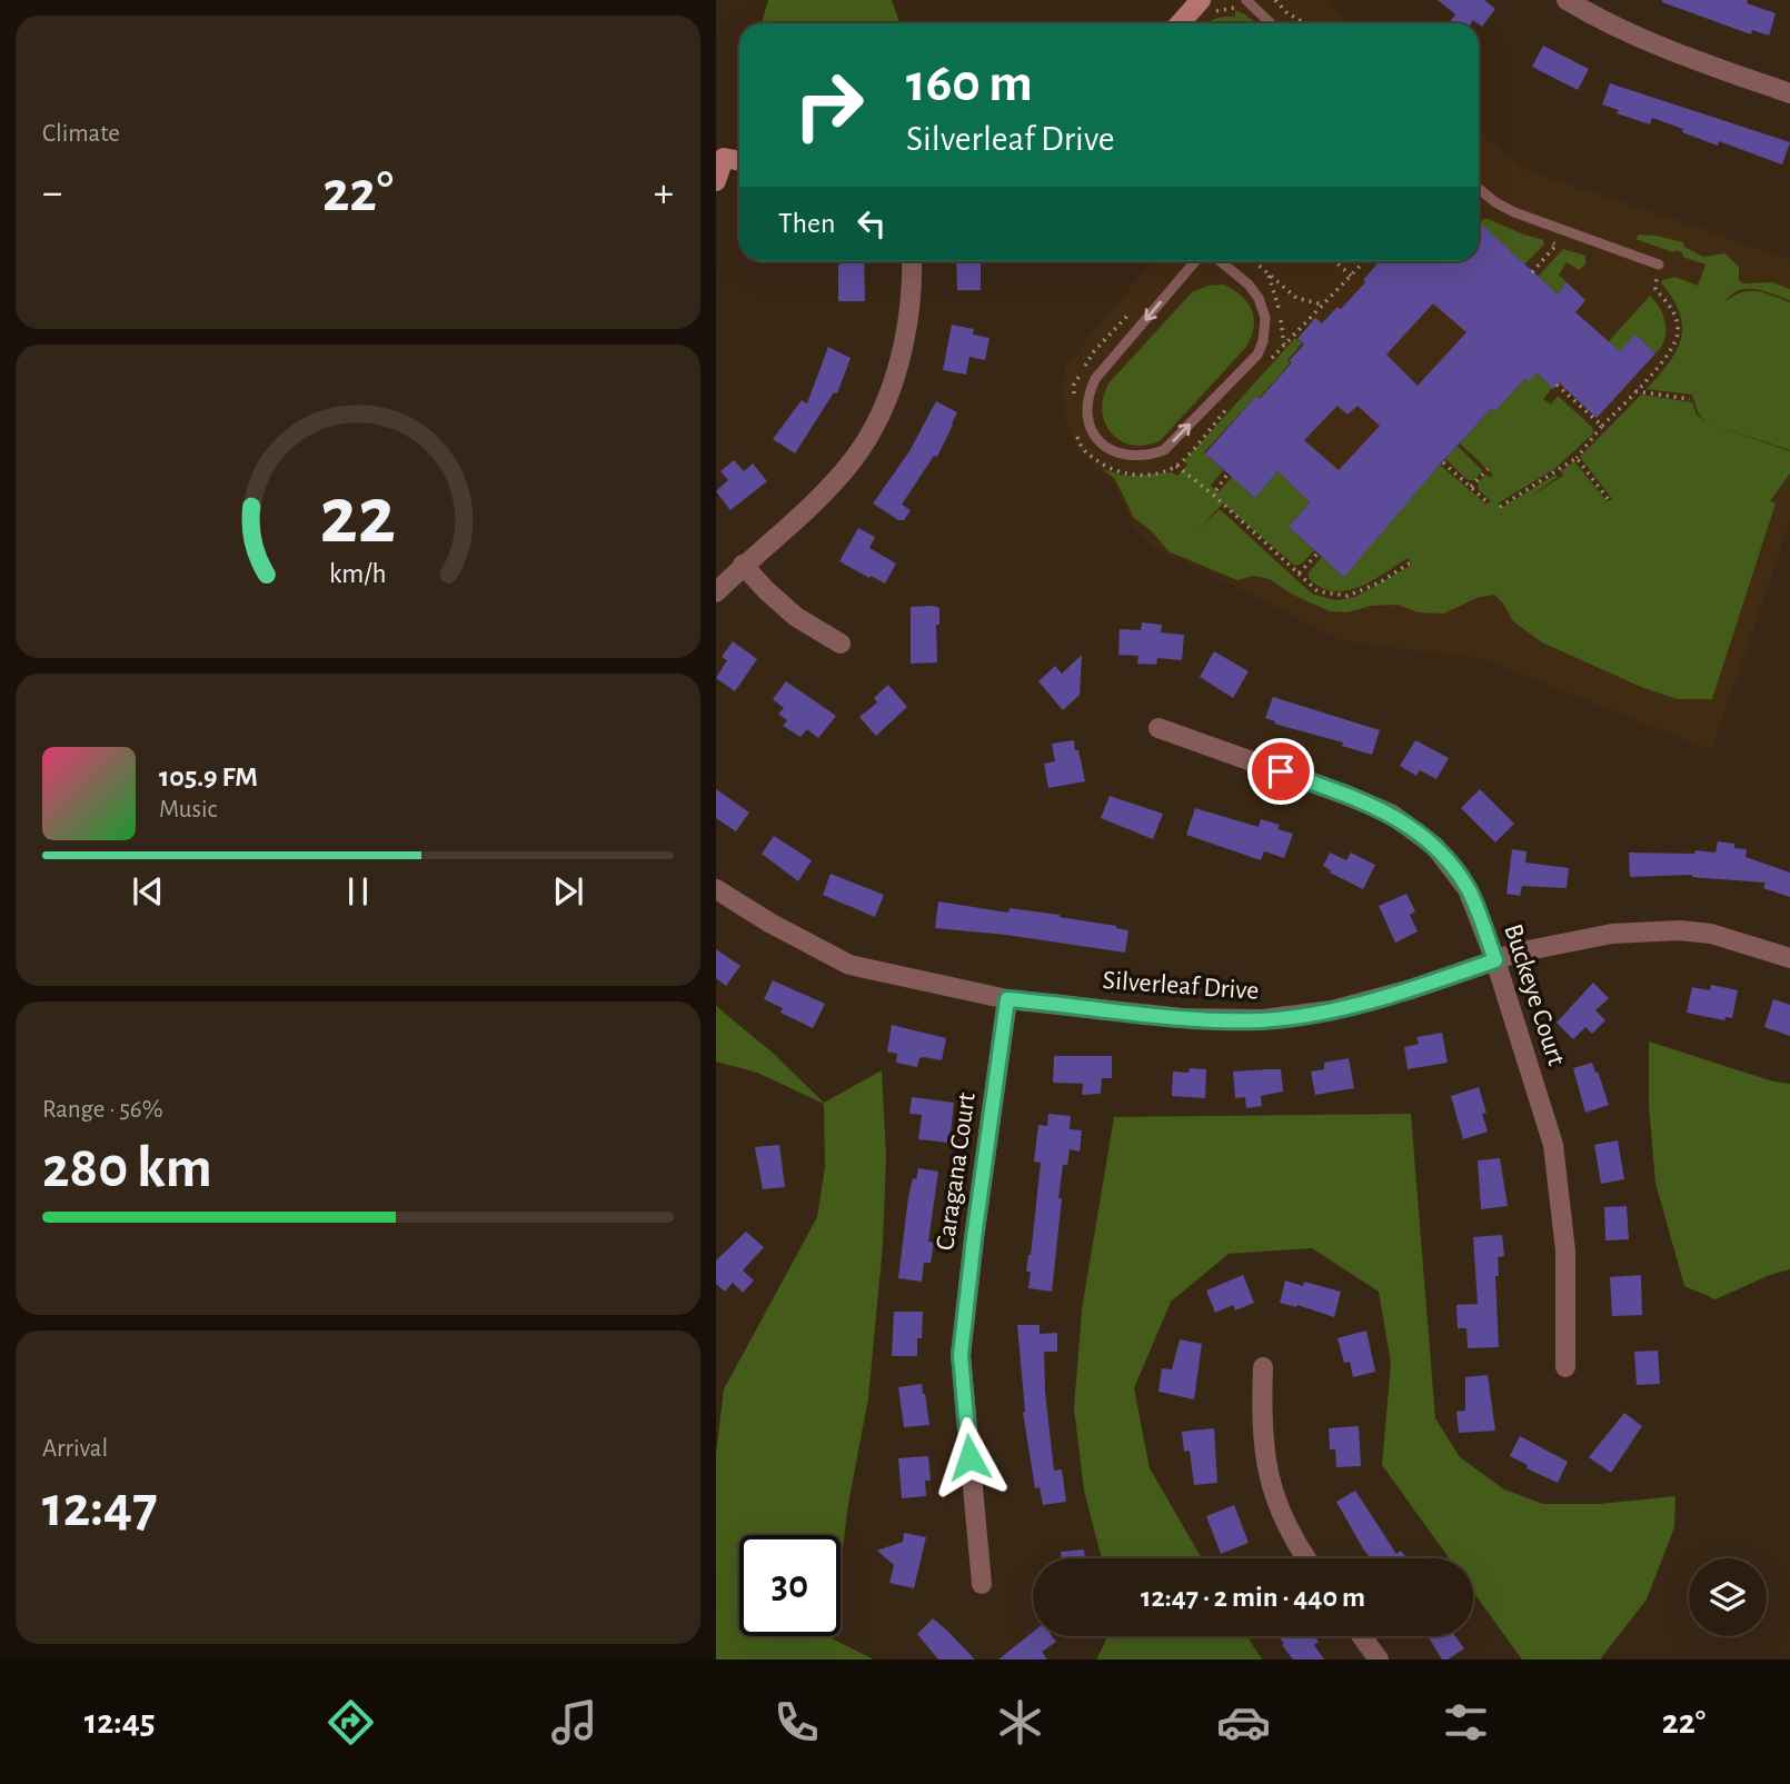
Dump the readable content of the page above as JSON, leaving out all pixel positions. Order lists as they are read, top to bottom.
{
  "streets": {
    "street": ["Silverleaf Drive", "Buckeye Court", "Caragana Court"]
  },
  "crossings": [
    ["Silverleaf Drive", "Buckeye Court"],
    ["Silverleaf Drive", "Caragana Court"]
  ],
  "page": {
    "tile": [
      "Climate",
      ["Range · 56%", "280 km"],
      ["Arrival", "12:47"]
    ],
    "turn": ["160 m", "Silverleaf Drive"],
    "heat": ["−", "22°", "+"],
    "then": "Then",
    "song": ["105.9 FM", "Music"],
    "limit": "30",
    "trip": "12:47 · 2 min · 440 m",
    "tabs": ["12:45", "22°"],
    "gauge": ["22", "km/h"]
  }
}
